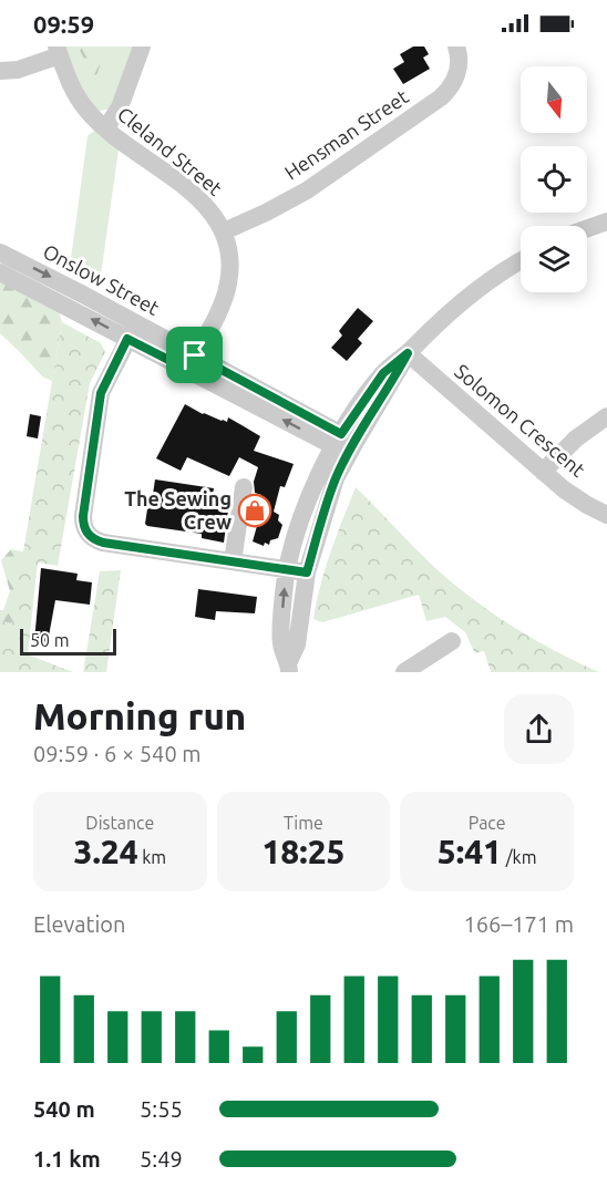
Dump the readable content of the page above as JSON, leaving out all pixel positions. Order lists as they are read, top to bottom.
{
  "streets": {
    "street": [
      "Hensman Street",
      "Cleland Street",
      "Onslow Street",
      "Solomon Crescent"
    ]
  },
  "crossings": [
    ["Hensman Street", "Cleland Street"],
    ["Cleland Street", "Onslow Street"]
  ],
  "places": {
    "shop": ["The Sewing Crew"]
  },
  "scale_bar": "50 m",
  "north": "bottom",
  "page": {
    "status": "09:59",
    "scale": "50 m",
    "heading": ["Morning run", "09:59 · 6 × 540 m"],
    "stats": [
      ["Distance", "3.24 km"],
      ["Time", "18:25"],
      ["Pace", "5:41 /km"]
    ],
    "chart": ["Elevation", "166–171 m"],
    "list": [
      {
        "name": "540 m",
        "note": "5:55"
      },
      {
        "name": "1.1 km",
        "note": "5:49"
      }
    ]
  }
}
